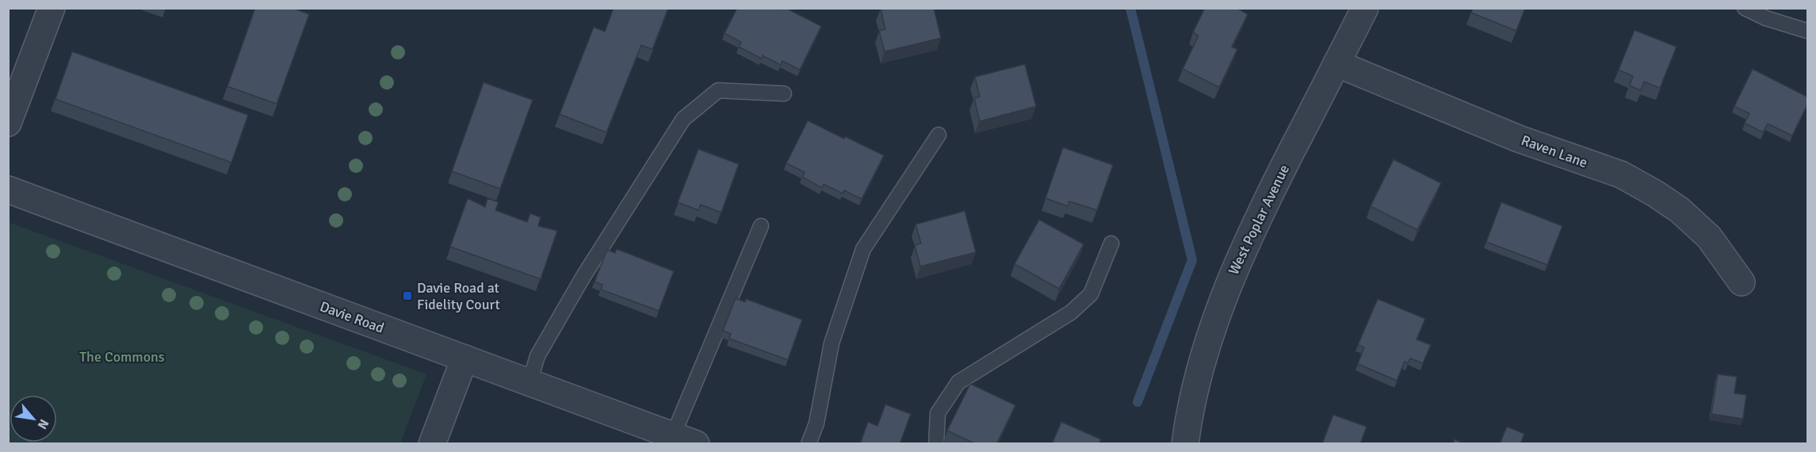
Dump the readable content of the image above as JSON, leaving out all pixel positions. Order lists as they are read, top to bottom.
{
  "streets": {
    "street": ["Raven Lane", "West Poplar Avenue", "Davie Road"]
  },
  "crossings": [
    ["Raven Lane", "West Poplar Avenue"]
  ],
  "parks": ["The Commons"],
  "places": {
    "transit": ["Davie Road at Fidelity Court"]
  },
  "north": "bottom right"
}
